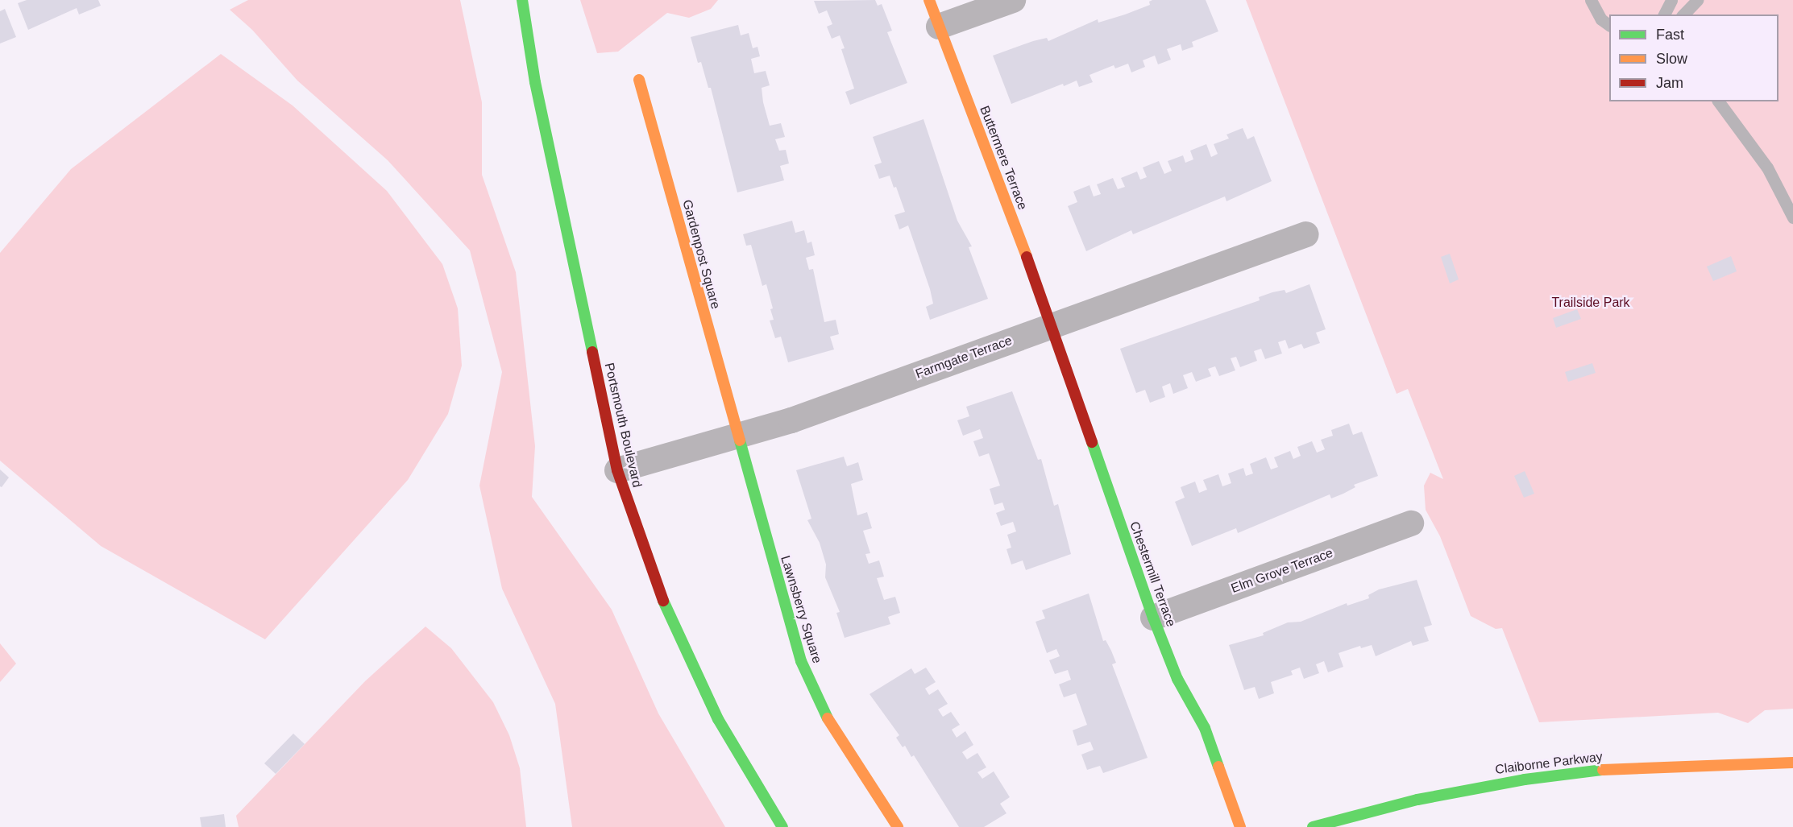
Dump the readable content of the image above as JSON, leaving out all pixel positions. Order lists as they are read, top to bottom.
{
  "streets": {
    "street": [
      "Buttermere Terrace",
      "Gardenpost Square",
      "Farmgate Terrace",
      "Portsmouth Boulevard",
      "Elm Grove Terrace",
      "Chestermill Terrace",
      "Lawnsberry Square",
      "Claiborne Parkway"
    ]
  },
  "crossings": [
    ["Buttermere Terrace", "Farmgate Terrace"],
    ["Buttermere Terrace", "Chestermill Terrace"],
    ["Gardenpost Square", "Farmgate Terrace"],
    ["Gardenpost Square", "Lawnsberry Square"],
    ["Farmgate Terrace", "Portsmouth Boulevard"],
    ["Farmgate Terrace", "Chestermill Terrace"],
    ["Farmgate Terrace", "Lawnsberry Square"],
    ["Elm Grove Terrace", "Chestermill Terrace"]
  ],
  "parks": ["Trailside Park"],
  "legend": ["Fast", "Slow", "Jam"]
}
